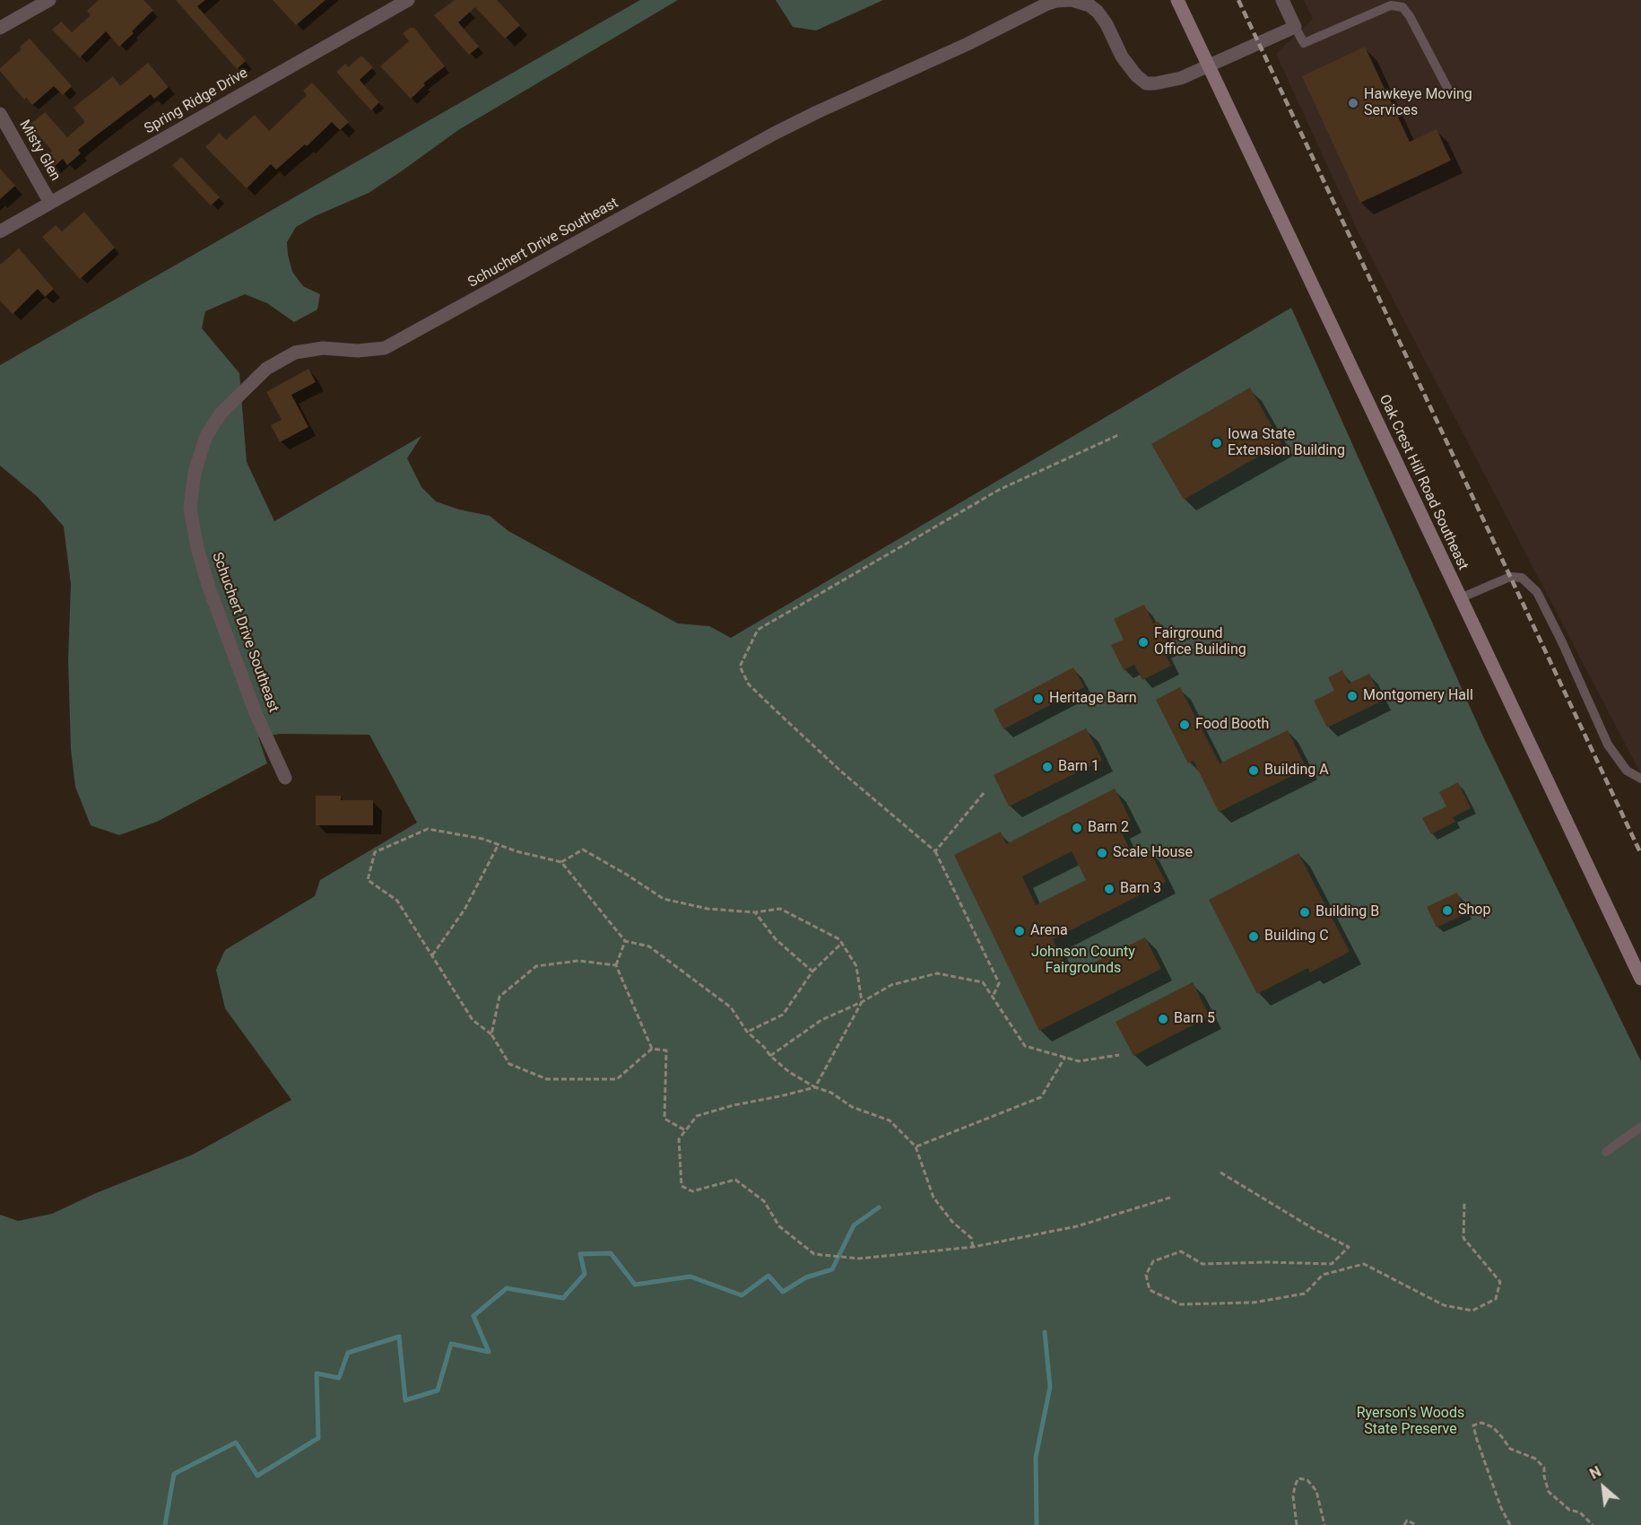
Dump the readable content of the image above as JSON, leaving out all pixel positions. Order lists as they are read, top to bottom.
{
  "streets": {
    "main road": ["Oak Crest Hill Road Southeast"],
    "street": ["Spring Ridge Drive", "Misty Glen", "Schuchert Drive Southeast"]
  },
  "crossings": [
    ["Spring Ridge Drive", "Misty Glen"],
    ["Schuchert Drive Southeast", "Oak Crest Hill Road Southeast"]
  ],
  "parks": ["Johnson County Fairgrounds", "Ryerson's Woods State Preserve"],
  "places": [
    "Hawkeye Moving Services",
    "Iowa State Extension Building",
    "Fairground Office Building",
    "Montgomery Hall",
    "Heritage Barn",
    "Food Booth",
    "Barn 1",
    "Building A",
    "Barn 2",
    "Scale House",
    "Barn 3",
    "Shop",
    "Building B",
    "Arena",
    "Building C",
    "Barn 5"
  ],
  "north": "top left"
}
